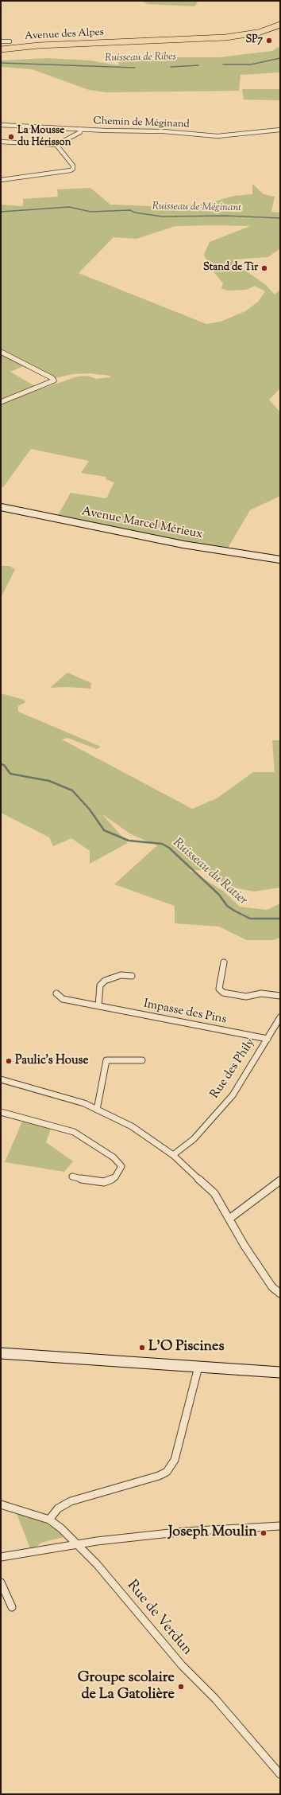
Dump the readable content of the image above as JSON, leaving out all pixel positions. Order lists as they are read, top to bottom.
{
  "streets": {
    "main road": ["Avenue des Alpes", "Avenue Marcel Mérieux"],
    "street": [
      "Chemin de Méginand",
      "Impasse des Pins",
      "Rue des Phily",
      "Rue de Verdun"
    ]
  },
  "crossings": [
    ["Impasse des Pins", "Rue des Phily"]
  ],
  "water": ["Ruisseau de Ribes", "Ruisseau de Méginant", "Ruisseau du Ratier"],
  "places": [
    "SP7",
    "La Mousse du Hérisson",
    "Stand de Tir",
    "Paulic's House",
    "L'O Piscines",
    "Joseph Moulin",
    "Groupe scolaire de La Gatolière"
  ]
}
